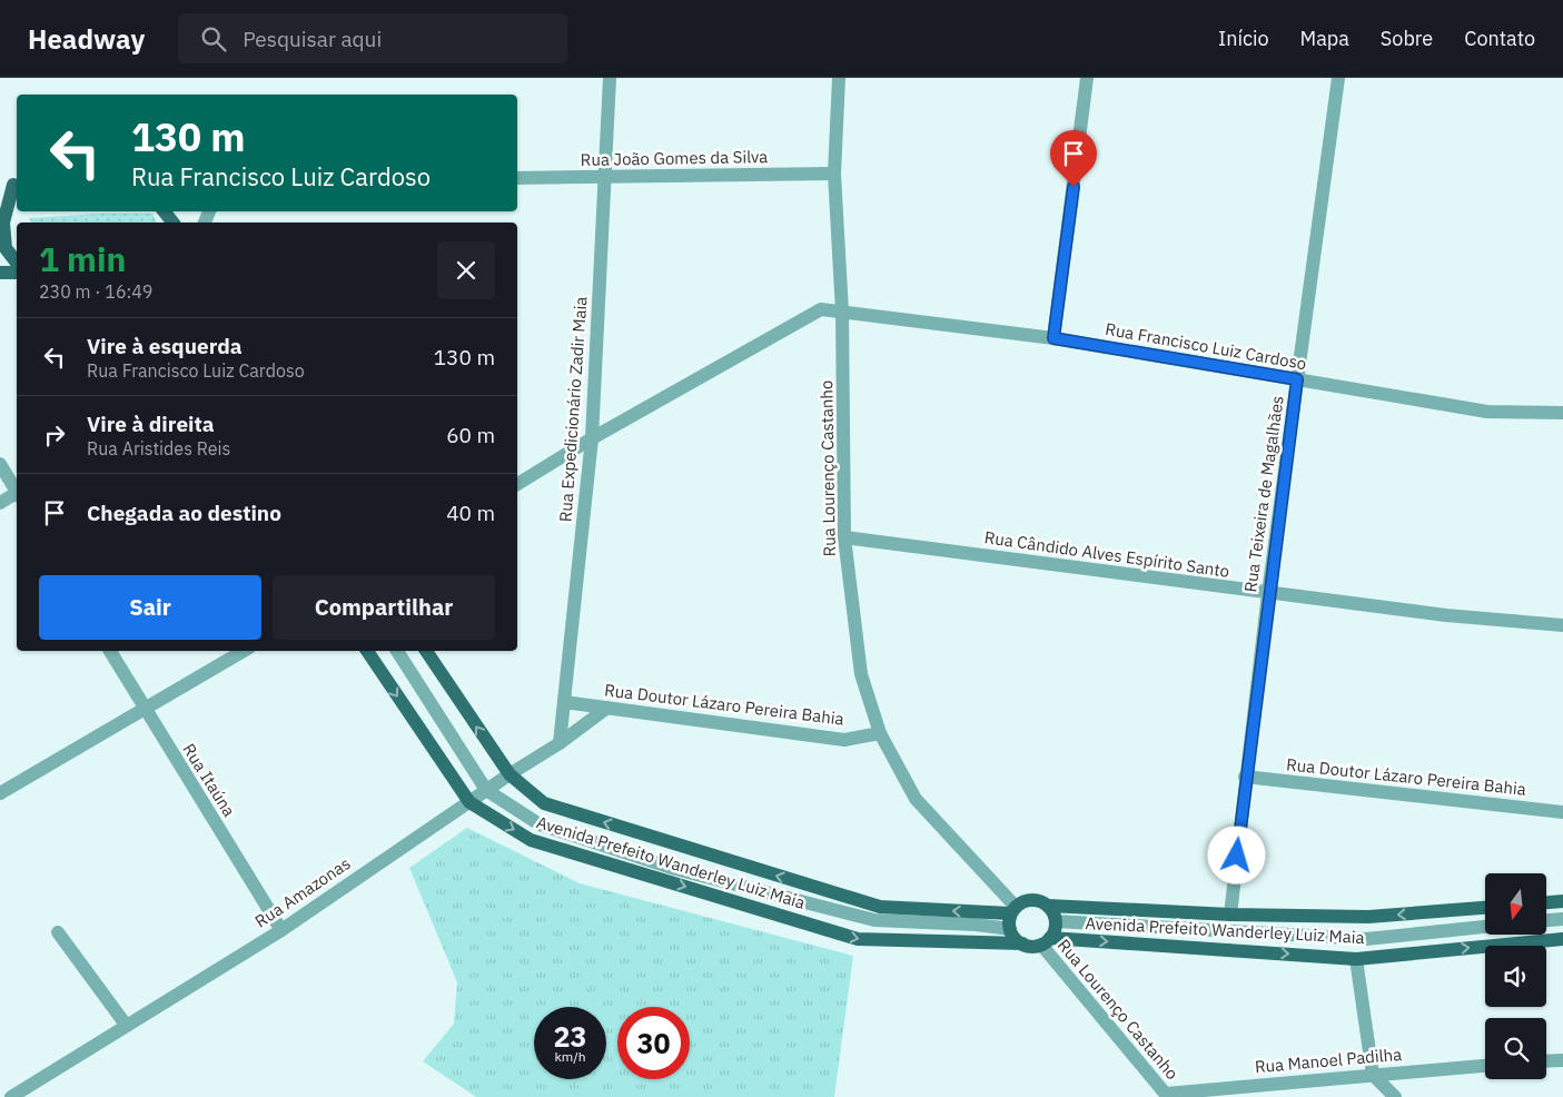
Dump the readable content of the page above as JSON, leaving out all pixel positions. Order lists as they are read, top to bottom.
{
  "streets": {
    "main road": ["Avenida Prefeito Wanderley Luiz Maia"],
    "street": [
      "Rua João Gomes da Silva",
      "Rua Francisco Luiz Cardoso",
      "Rua Expedicionário Zadir Maia",
      "Rua Lourenço Castanho",
      "Rua Teixeira de Magalhães",
      "Rua Cândido Alves Espírito Santo",
      "Rua Doutor Lázaro Pereira Bahia",
      "Rua Itaúna",
      "Rua Amazonas",
      "Rua Manoel Padilha"
    ]
  },
  "crossings": [
    ["Rua João Gomes da Silva", "Rua Expedicionário Zadir Maia"],
    ["Rua João Gomes da Silva", "Rua Lourenço Castanho"],
    ["Rua Francisco Luiz Cardoso", "Rua Expedicionário Zadir Maia"],
    ["Rua Francisco Luiz Cardoso", "Rua Lourenço Castanho"],
    ["Rua Francisco Luiz Cardoso", "Rua Teixeira de Magalhães"],
    ["Rua Expedicionário Zadir Maia", "Rua Doutor Lázaro Pereira Bahia"],
    ["Rua Expedicionário Zadir Maia", "Rua Amazonas"],
    ["Rua Lourenço Castanho", "Rua Cândido Alves Espírito Santo"],
    ["Rua Lourenço Castanho", "Rua Doutor Lázaro Pereira Bahia"],
    ["Rua Lourenço Castanho", "Avenida Prefeito Wanderley Luiz Maia"],
    ["Rua Lourenço Castanho", "Rua Manoel Padilha"],
    ["Rua Teixeira de Magalhães", "Rua Cândido Alves Espírito Santo"],
    ["Rua Teixeira de Magalhães", "Rua Doutor Lázaro Pereira Bahia"],
    ["Rua Teixeira de Magalhães", "Avenida Prefeito Wanderley Luiz Maia"],
    ["Rua Doutor Lázaro Pereira Bahia", "Rua Amazonas"],
    ["Rua Itaúna", "Rua Amazonas"],
    ["Avenida Prefeito Wanderley Luiz Maia", "Rua Amazonas"]
  ],
  "north": "bottom",
  "page": {
    "header": "Headway",
    "search": "Pesquisar aqui",
    "nav": [
      "Início",
      "Mapa",
      "Sobre",
      "Contato"
    ],
    "turn": ["130 m", "Rua Francisco Luiz Cardoso"],
    "heading": ["1 min", "230 m · 16:49"],
    "list": [
      {
        "name": "Vire à esquerda",
        "note": "Rua Francisco Luiz Cardoso",
        "value": "130 m"
      },
      {
        "name": "Vire à direita",
        "note": "Rua Aristides Reis",
        "value": "60 m"
      },
      {
        "name": "Chegada ao destino",
        "value": "40 m"
      }
    ],
    "buttons": ["Sair", "Compartilhar"],
    "speed": "23 km/h",
    "limit": "30"
  }
}
